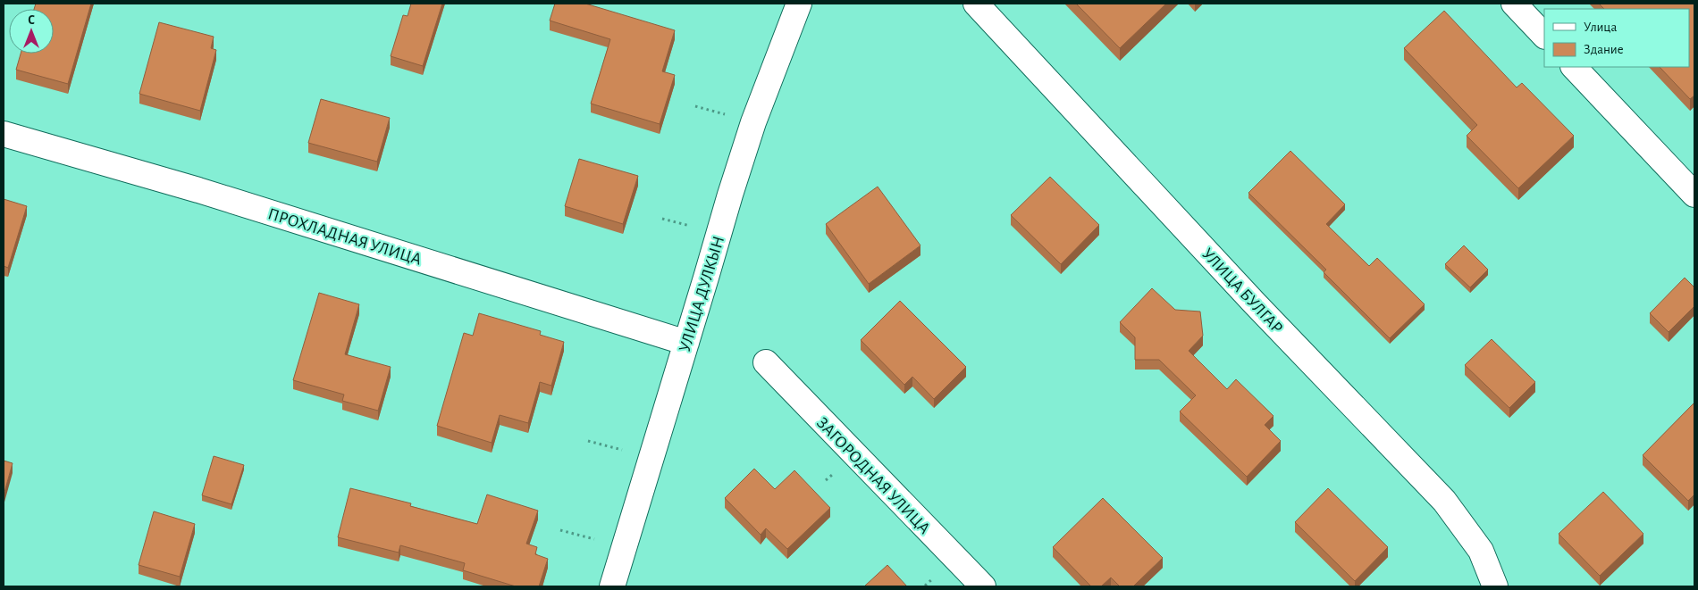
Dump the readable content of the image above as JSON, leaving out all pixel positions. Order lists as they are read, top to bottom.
{
  "streets": {
    "street": [
      "ПРОХЛАДНАЯ УЛИЦА",
      "УЛИЦА БУЛГАР",
      "УЛИЦА ДУЛКЫН",
      "ЗАГОРОДНАЯ УЛИЦА"
    ]
  },
  "crossings": [
    ["ПРОХЛАДНАЯ УЛИЦА", "УЛИЦА ДУЛКЫН"]
  ],
  "legend": ["Улица", "Здание"],
  "north": "top"
}
